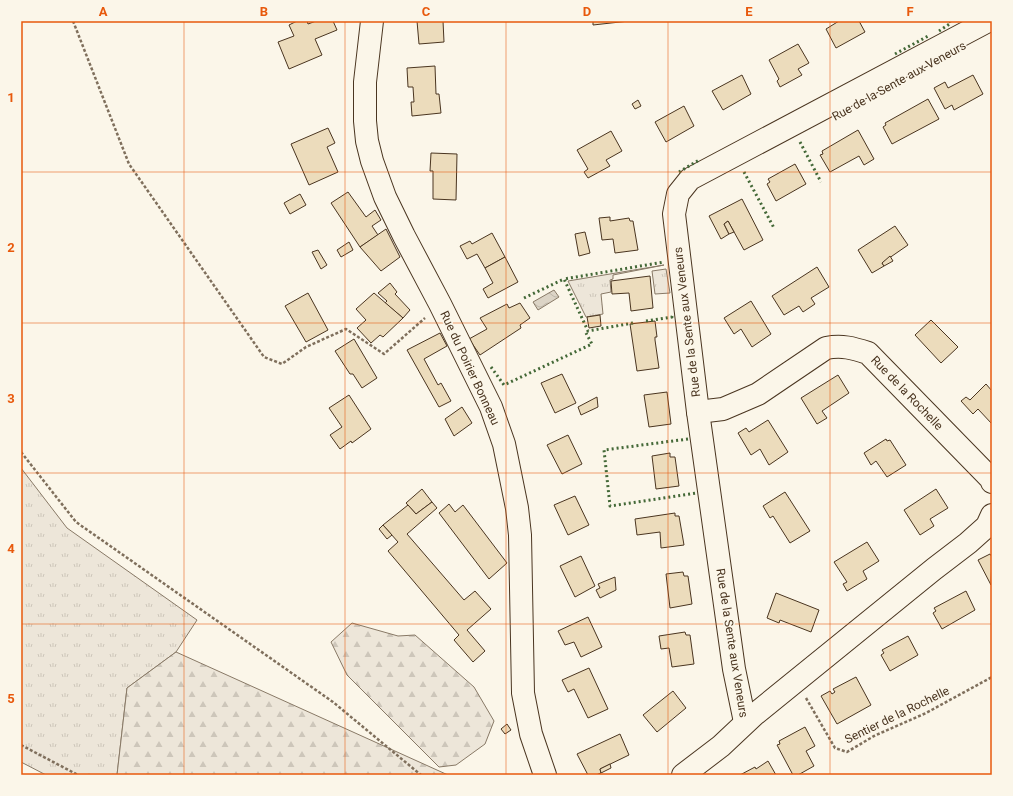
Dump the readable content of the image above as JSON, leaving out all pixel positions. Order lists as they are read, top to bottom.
{
  "streets": {
    "street": ["Rue de la Sente aux Veneurs", "Rue du Poirier Bonneau", "Rue de la Rochelle"],
    "path": ["Sentier de la Rochelle"]
  },
  "crossings": [
    ["Rue de la Sente aux Veneurs", "Rue de la Rochelle"]
  ],
  "grid": {
    "columns": [
      "A",
      "B",
      "C",
      "D",
      "E",
      "F"
    ],
    "rows": [
      "1",
      "2",
      "3",
      "4",
      "5"
    ]
  }
}
